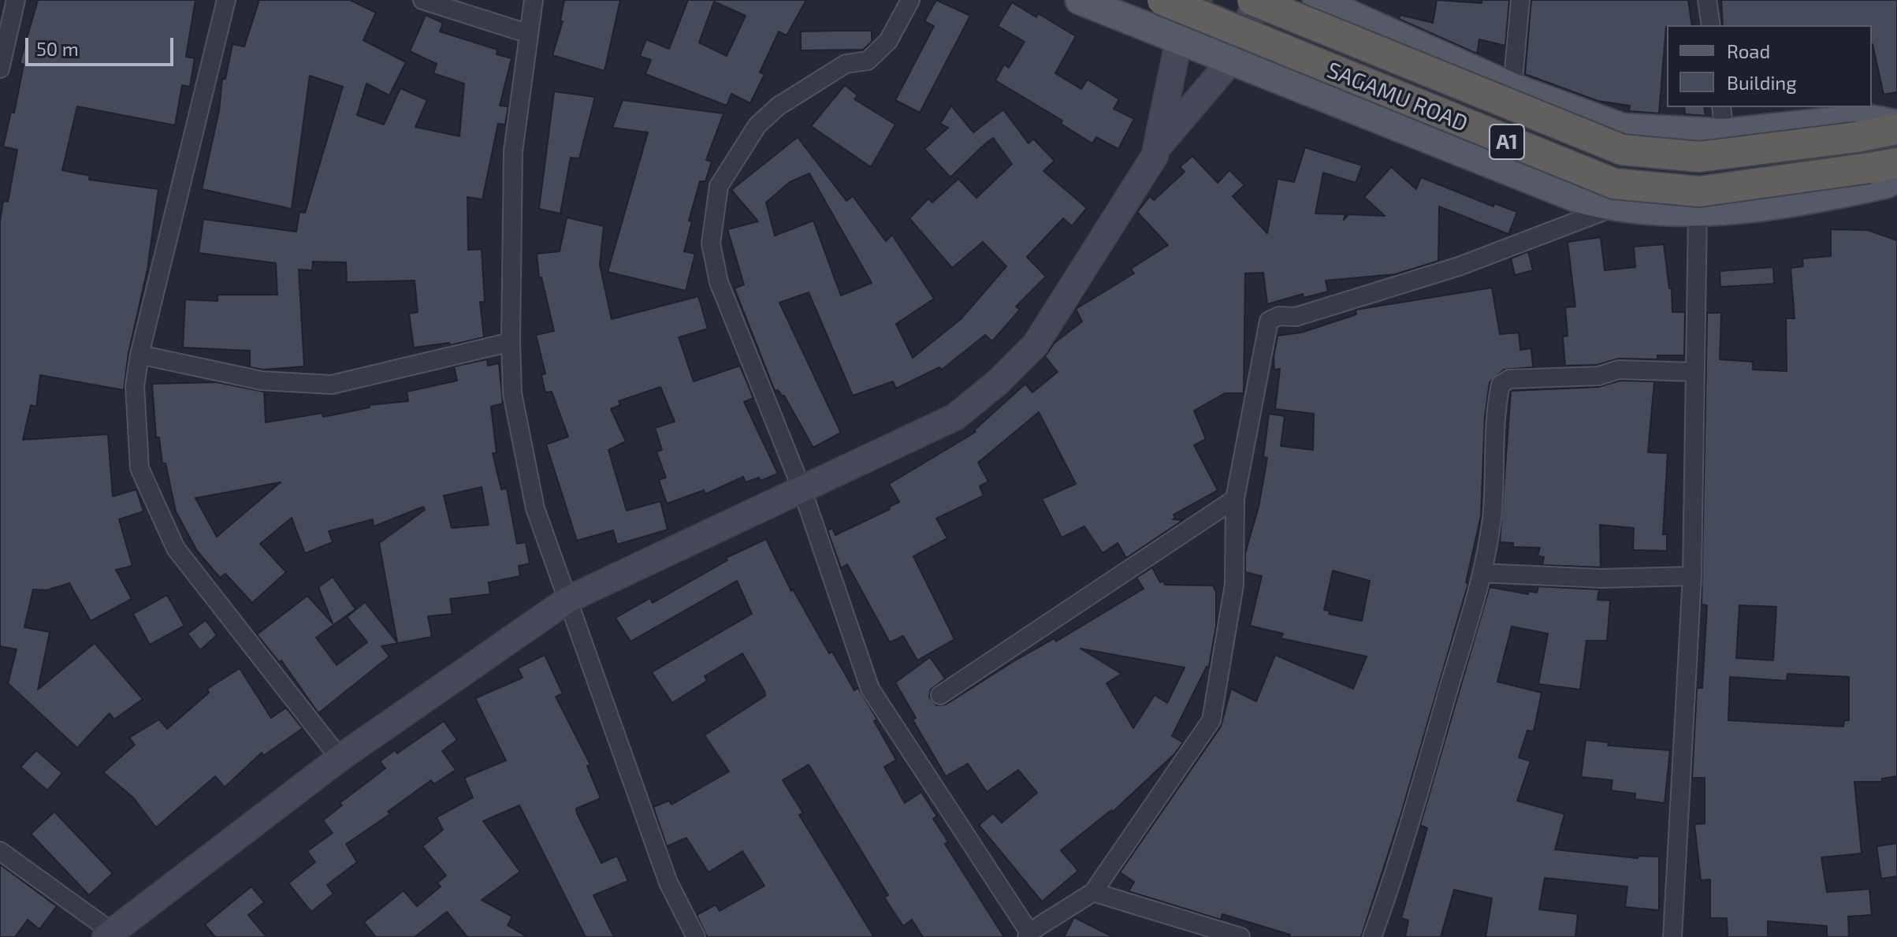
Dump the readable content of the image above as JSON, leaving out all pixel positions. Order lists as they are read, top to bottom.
{
  "streets": {
    "highway": ["SAGAMU ROAD", "A1"]
  },
  "legend": ["Road", "Building"],
  "scale_bar": "50 m"
}
